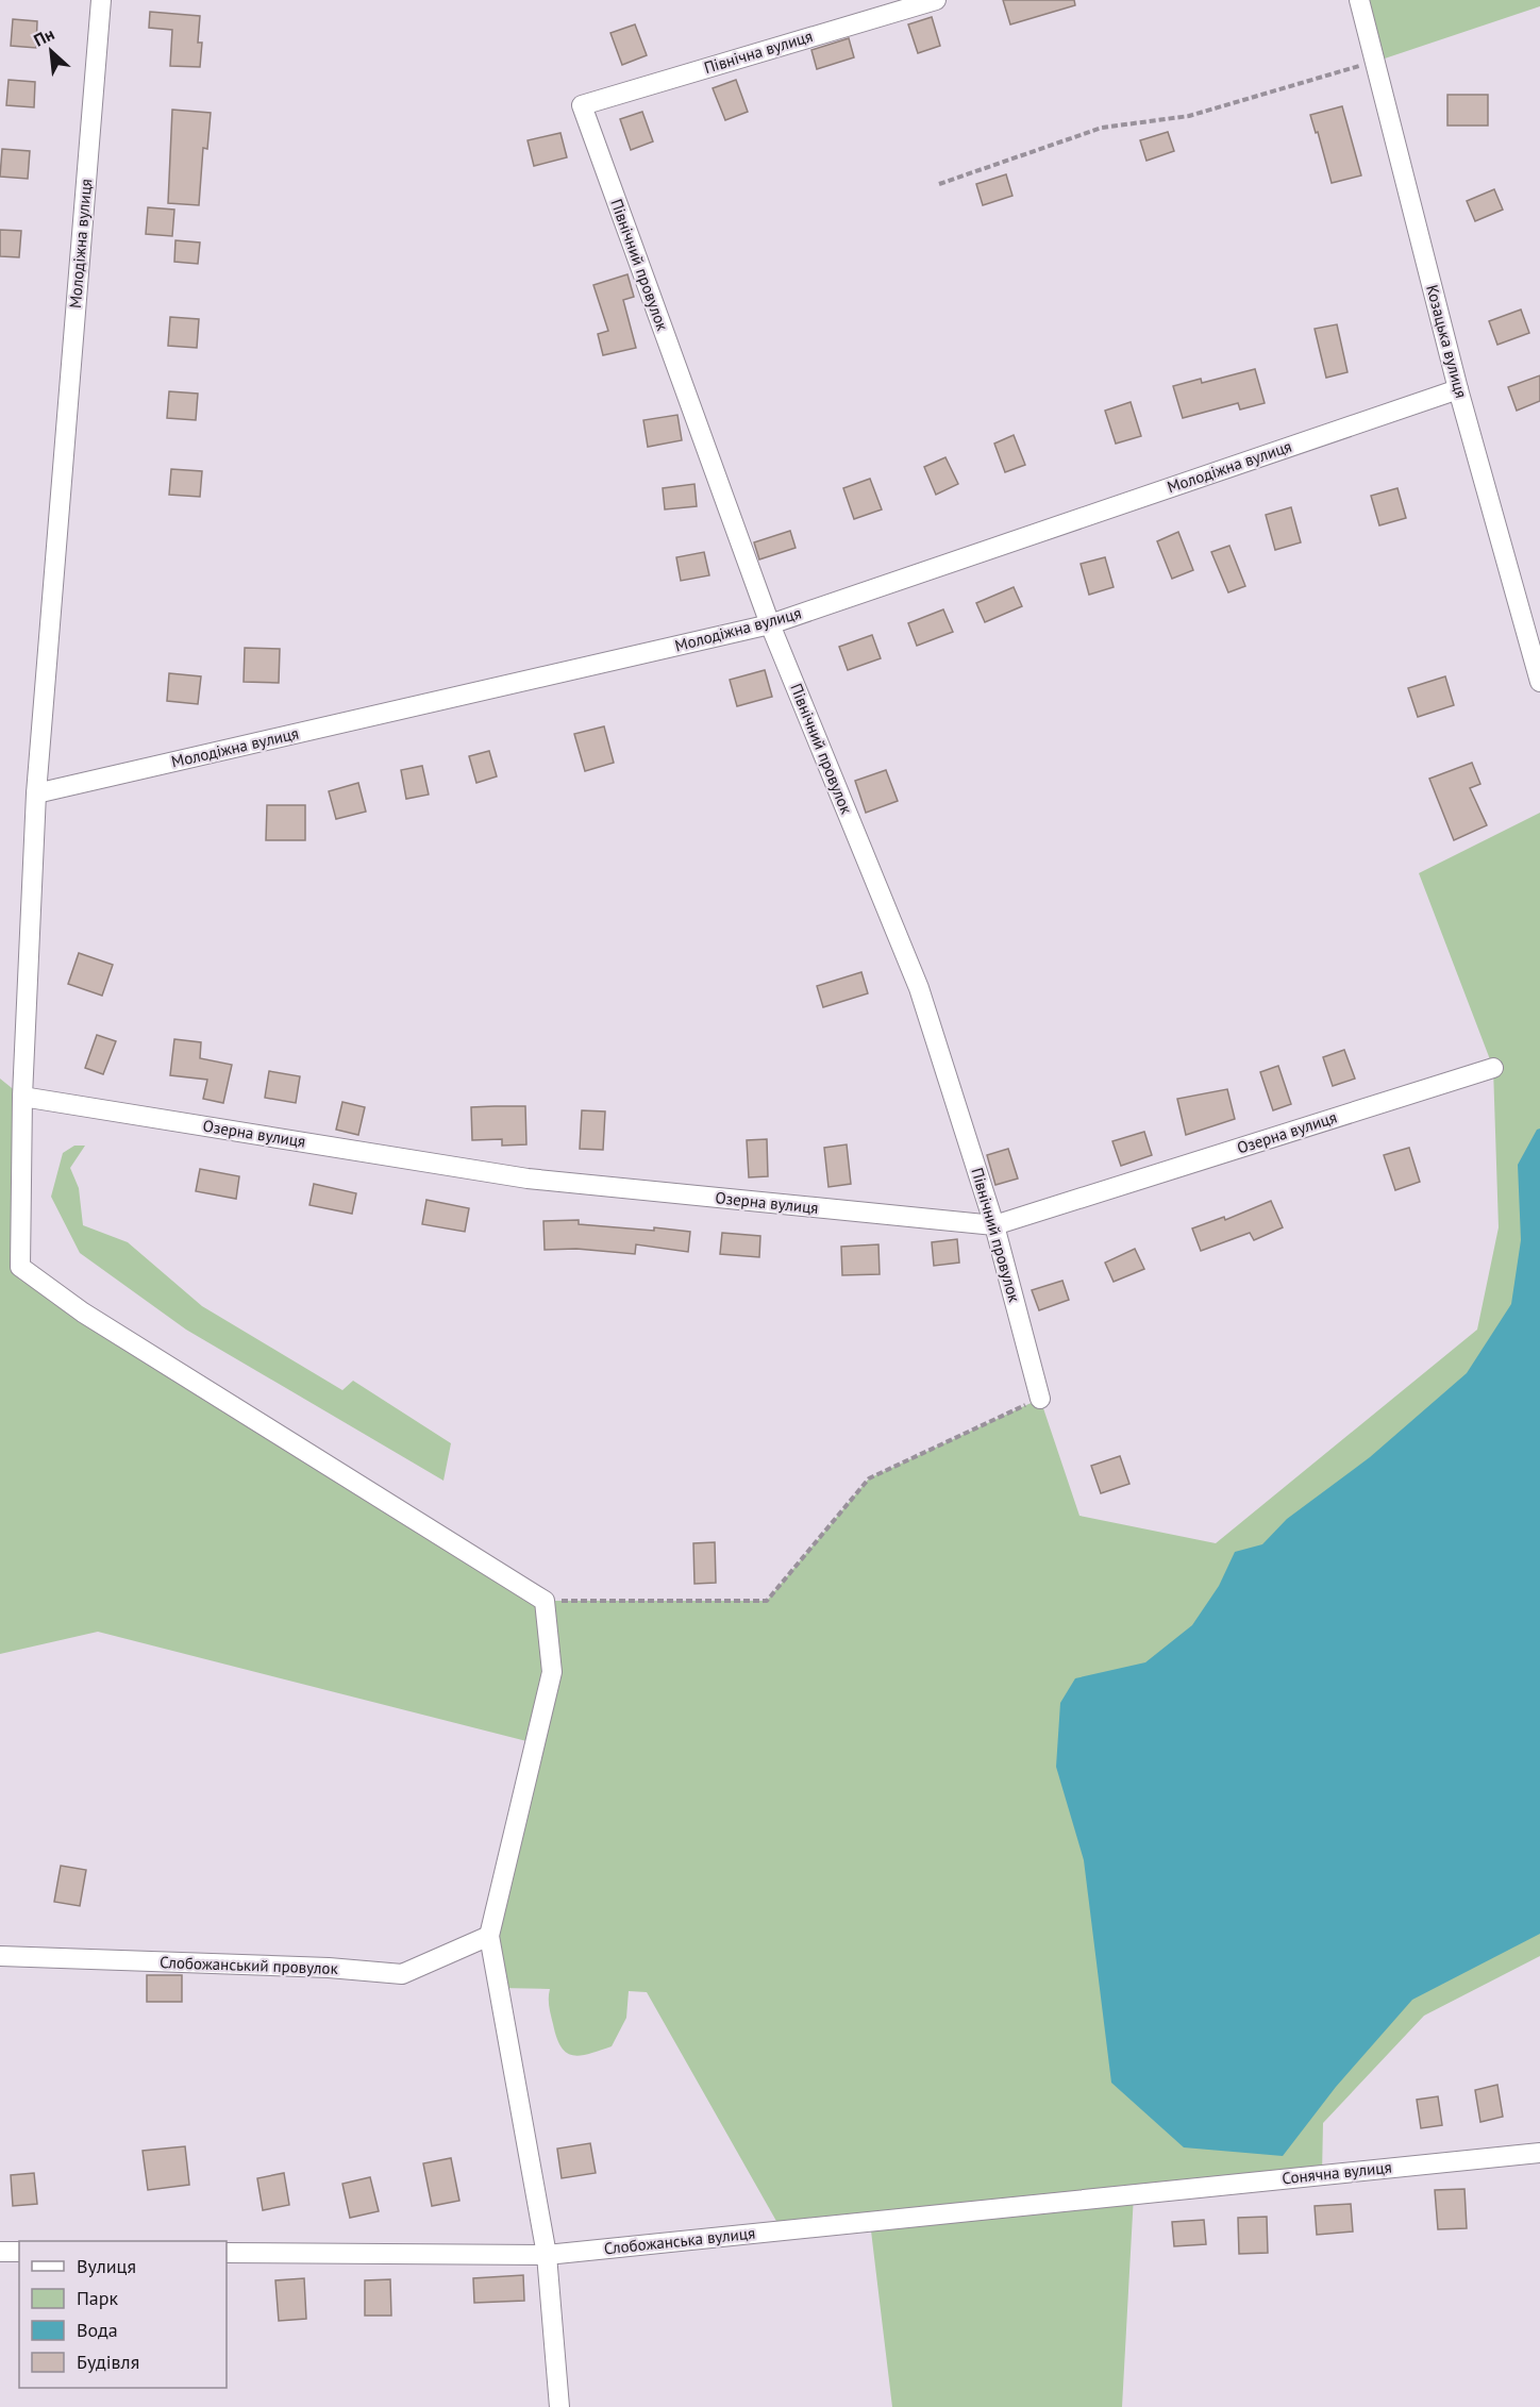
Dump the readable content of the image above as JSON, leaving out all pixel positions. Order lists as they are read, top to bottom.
{
  "streets": {
    "street": [
      "Північна вулиця",
      "Молодіжна вулиця",
      "Північний провулок",
      "Козацька вулиця",
      "Озерна вулиця",
      "Слобожанський провулок",
      "Сонячна вулиця",
      "Слобожанська вулиця"
    ]
  },
  "crossings": [
    ["Північна вулиця", "Північний провулок"],
    ["Молодіжна вулиця", "Північний провулок"],
    ["Молодіжна вулиця", "Козацька вулиця"],
    ["Молодіжна вулиця", "Озерна вулиця"],
    ["Північний провулок", "Озерна вулиця"],
    ["Сонячна вулиця", "Слобожанська вулиця"]
  ],
  "legend": [
    "Вулиця",
    "Парк",
    "Вода",
    "Будівля"
  ],
  "north": "top left"
}
